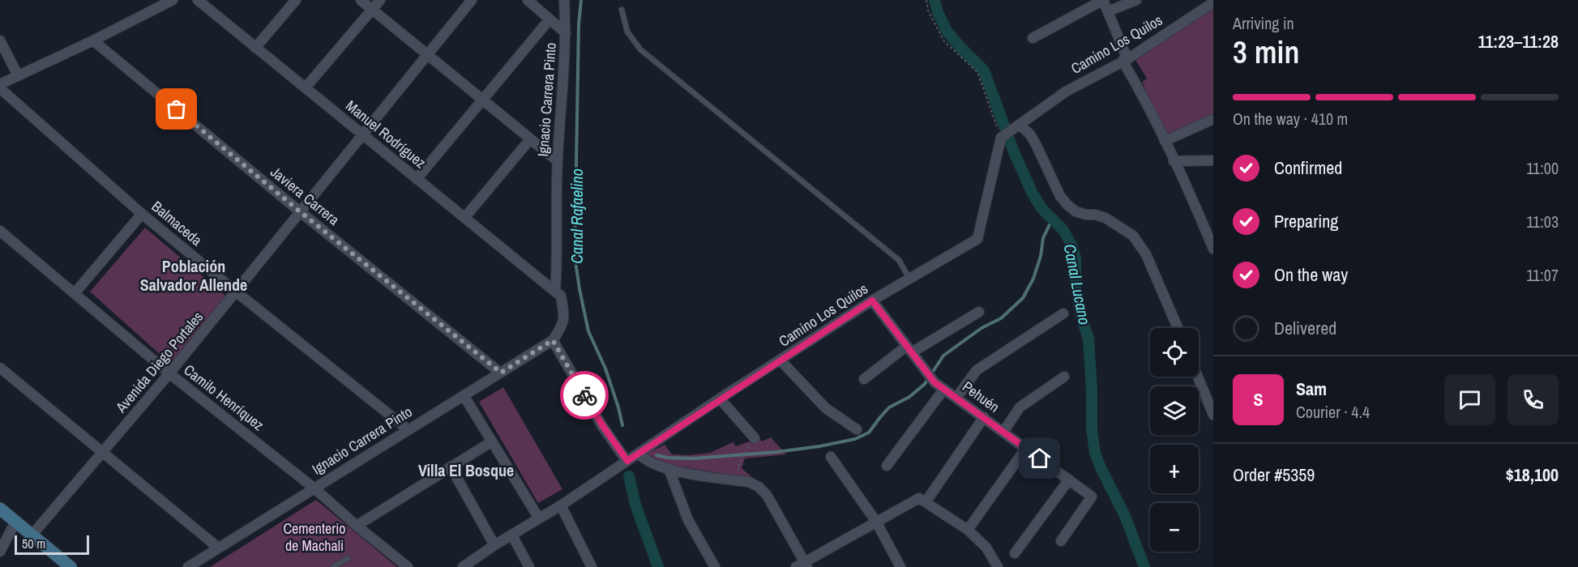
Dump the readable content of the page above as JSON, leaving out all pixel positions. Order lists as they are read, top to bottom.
{
  "streets": {
    "street": [
      "Camino Los Quilos",
      "Ignacio Carrera Pinto",
      "Manuel Rodríguez",
      "Javiera Carrera",
      "Balmaceda",
      "Avenida Diego Portales",
      "Pehuén",
      "Camilo Henríquez"
    ]
  },
  "crossings": [
    ["Camino Los Quilos", "Pehuén"],
    ["Ignacio Carrera Pinto", "Manuel Rodríguez"],
    ["Ignacio Carrera Pinto", "Javiera Carrera"],
    ["Ignacio Carrera Pinto", "Balmaceda"],
    ["Ignacio Carrera Pinto", "Camilo Henríquez"],
    ["Manuel Rodríguez", "Avenida Diego Portales"],
    ["Javiera Carrera", "Avenida Diego Portales"],
    ["Balmaceda", "Avenida Diego Portales"],
    ["Avenida Diego Portales", "Camilo Henríquez"]
  ],
  "districts": ["Población Salvador Allende", "Villa El Bosque"],
  "water": ["Canal Rafaelino", "Canal Lucano"],
  "parks": ["Cementerio de Machali"],
  "scale_bar": "50 m",
  "page": {
    "heading": ["3 min", "Arriving in", "11:23–11:28"],
    "panel": [
      "Sam",
      "Courier · 4.4",
      "Order #5359",
      "$18,100"
    ],
    "bar": "On the way · 410 m",
    "list": [
      ["Confirmed", "11:00"],
      ["Preparing", "11:03"],
      ["On the way", "11:07"],
      "Delivered"
    ],
    "map_buttons": ["+", "−"],
    "round": "S",
    "scale": "50 m"
  }
}
